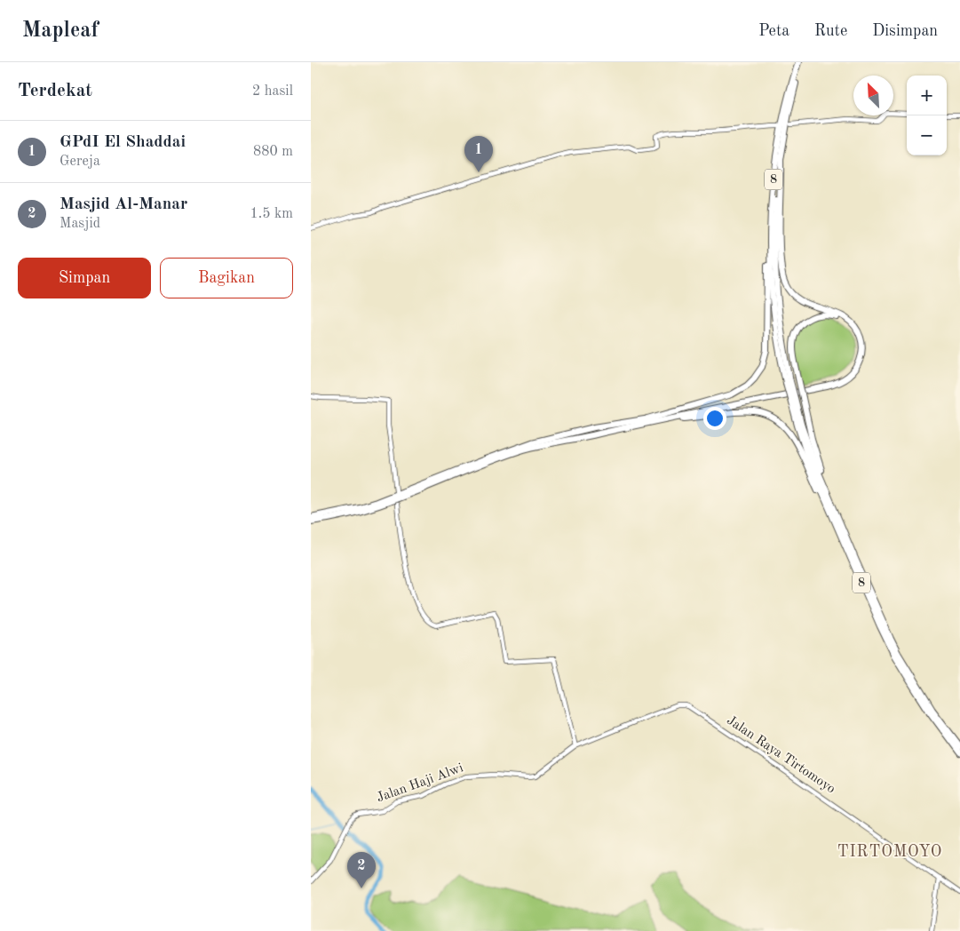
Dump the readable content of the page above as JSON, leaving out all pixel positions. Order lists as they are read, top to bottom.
{
  "streets": {
    "highway": ["8"],
    "street": ["Jalan Raya Tirtomoyo", "Jalan Haji Alwi"]
  },
  "crossings": [
    ["Jalan Raya Tirtomoyo", "Jalan Haji Alwi"]
  ],
  "districts": ["TIRTOMOYO"],
  "north": "top left",
  "page": {
    "header": "Mapleaf",
    "nav": ["Peta", "Rute", "Disimpan"],
    "heading": ["Terdekat", "2 hasil"],
    "map_buttons": ["+", "−"],
    "list": [
      {
        "mark": "1",
        "name": "GPdI El Shaddai",
        "note": "Gereja",
        "value": "880 m"
      },
      {
        "mark": "2",
        "name": "Masjid Al-Manar",
        "note": "Masjid",
        "value": "1.5 km"
      }
    ],
    "pins": ["1", "2"],
    "buttons": ["Simpan", "Bagikan"]
  }
}
